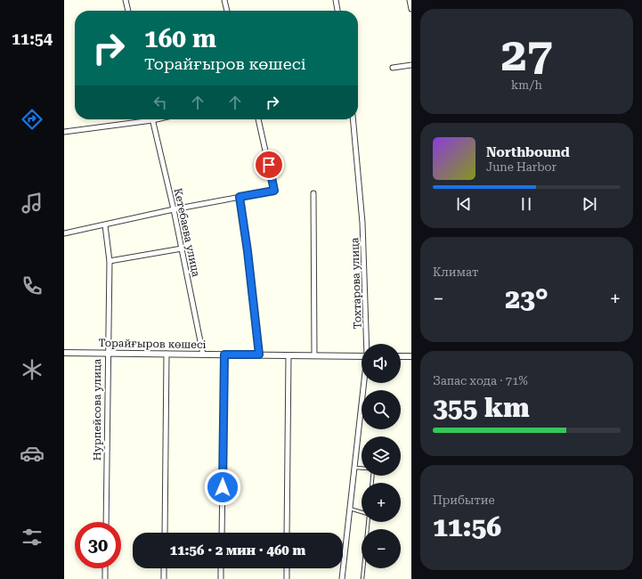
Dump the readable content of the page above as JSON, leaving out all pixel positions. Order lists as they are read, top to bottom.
{
  "streets": {
    "street": [
      "Кетебаева улица",
      "Тохтарова улица",
      "Торайғыров көшесі",
      "Нурпейсова улица"
    ]
  },
  "crossings": [
    ["Кетебаева улица", "Торайғыров көшесі"],
    ["Торайғыров көшесі", "Нурпейсова улица"]
  ],
  "page": {
    "tabs": "11:54",
    "tile": [
      ["27", "km/h"],
      "Климат",
      ["Запас хода · 71%", "355 km"],
      ["Прибытие", "11:56"]
    ],
    "turn": ["160 m", "Торайғыров көшесі"],
    "song": ["Northbound", "June Harbor"],
    "heat": ["−", "23°", "+"],
    "map_buttons": ["+", "−"],
    "limit": "30",
    "trip": "11:56 · 2 мин · 460 m"
  }
}
